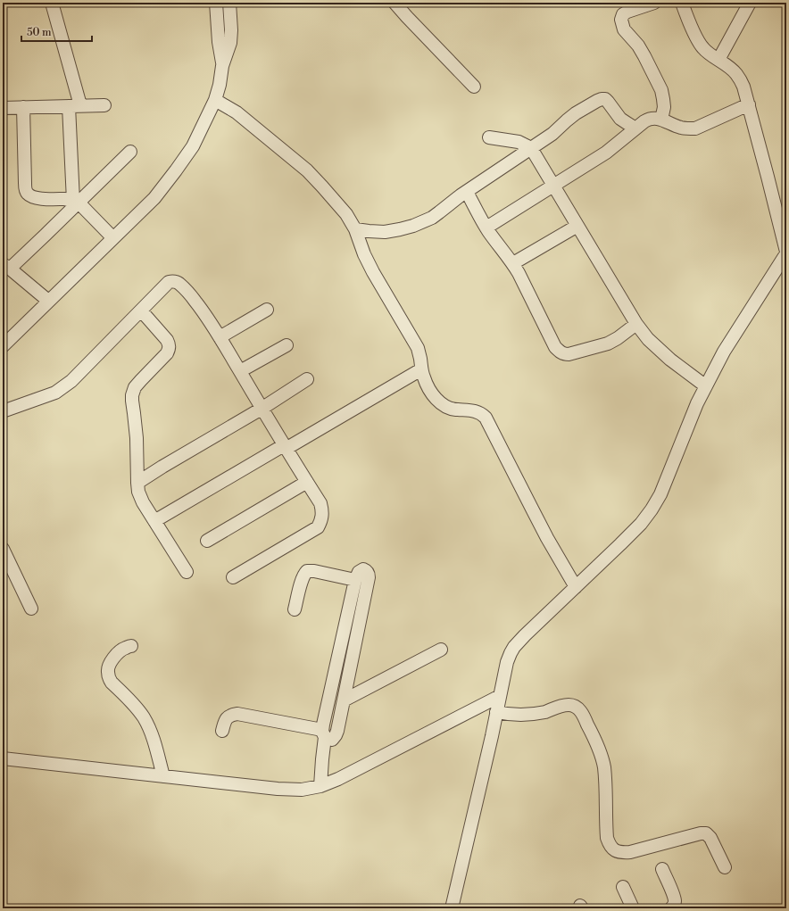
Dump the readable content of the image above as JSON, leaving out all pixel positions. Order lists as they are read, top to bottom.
{
  "scale_bar": "50 m"
}
